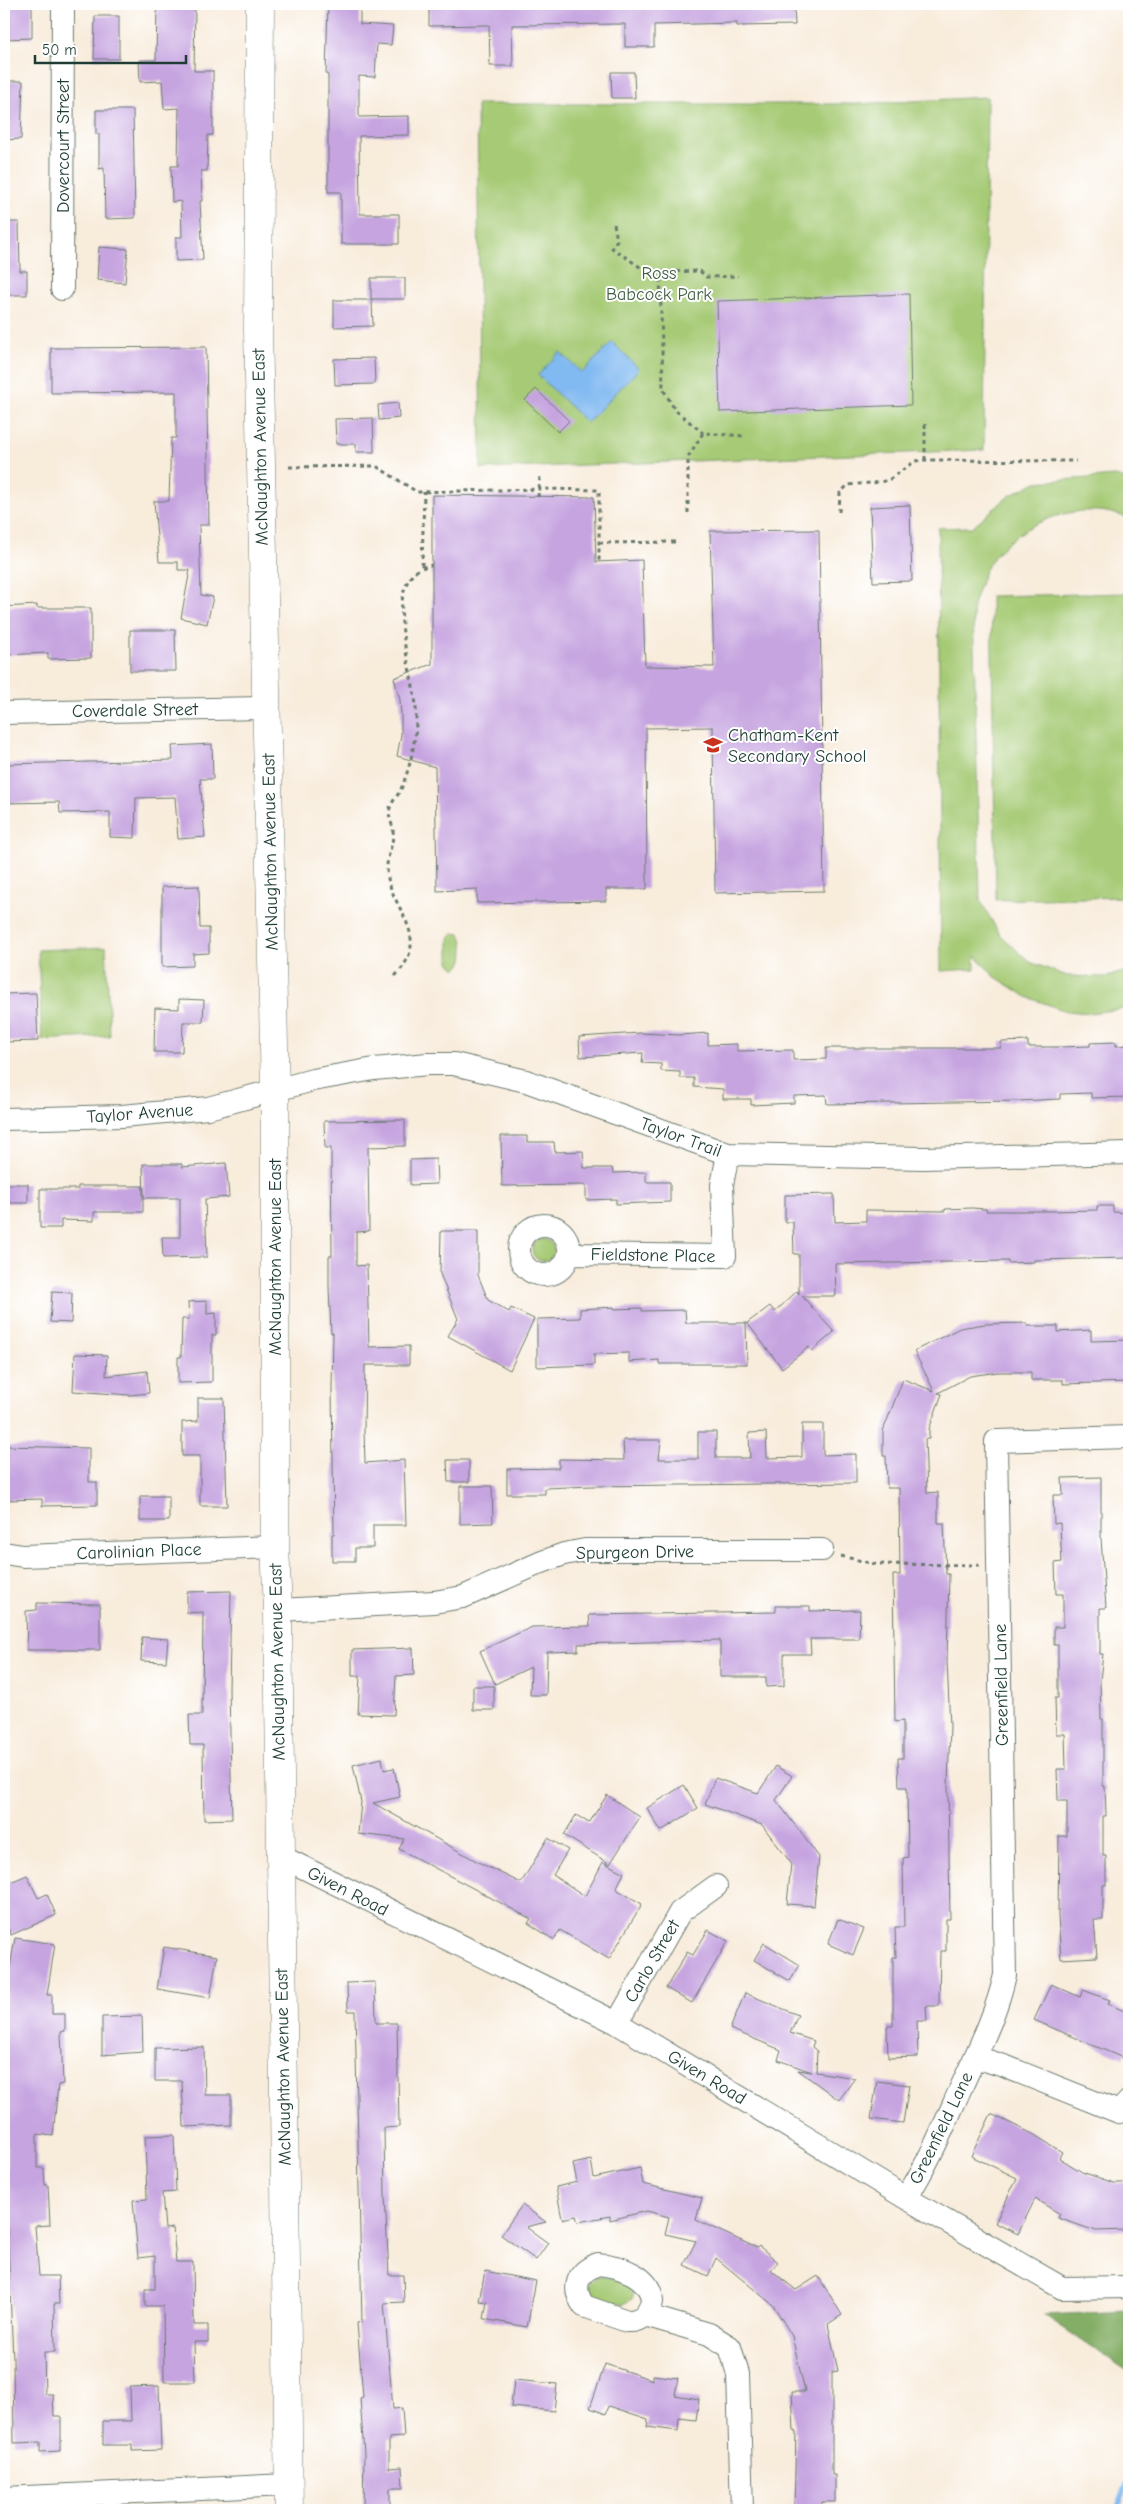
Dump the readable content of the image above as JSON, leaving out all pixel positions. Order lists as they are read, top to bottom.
{
  "streets": {
    "main road": ["McNaughton Avenue East"],
    "street": [
      "Dovercourt Street",
      "Coverdale Street",
      "Taylor Avenue",
      "Taylor Trail",
      "Fieldstone Place",
      "Carolinian Place",
      "Spurgeon Drive",
      "Greenfield Lane",
      "Given Road",
      "Carlo Street"
    ]
  },
  "crossings": [
    ["McNaughton Avenue East", "Coverdale Street"],
    ["McNaughton Avenue East", "Taylor Avenue"],
    ["McNaughton Avenue East", "Taylor Trail"],
    ["McNaughton Avenue East", "Carolinian Place"],
    ["McNaughton Avenue East", "Spurgeon Drive"],
    ["McNaughton Avenue East", "Given Road"],
    ["Taylor Avenue", "Taylor Trail"],
    ["Taylor Trail", "Fieldstone Place"],
    ["Greenfield Lane", "Given Road"],
    ["Given Road", "Carlo Street"]
  ],
  "parks": ["Ross Babcock Park"],
  "places": {
    "school or university": ["Chatham-Kent Secondary School"]
  },
  "scale_bar": "50 m"
}
